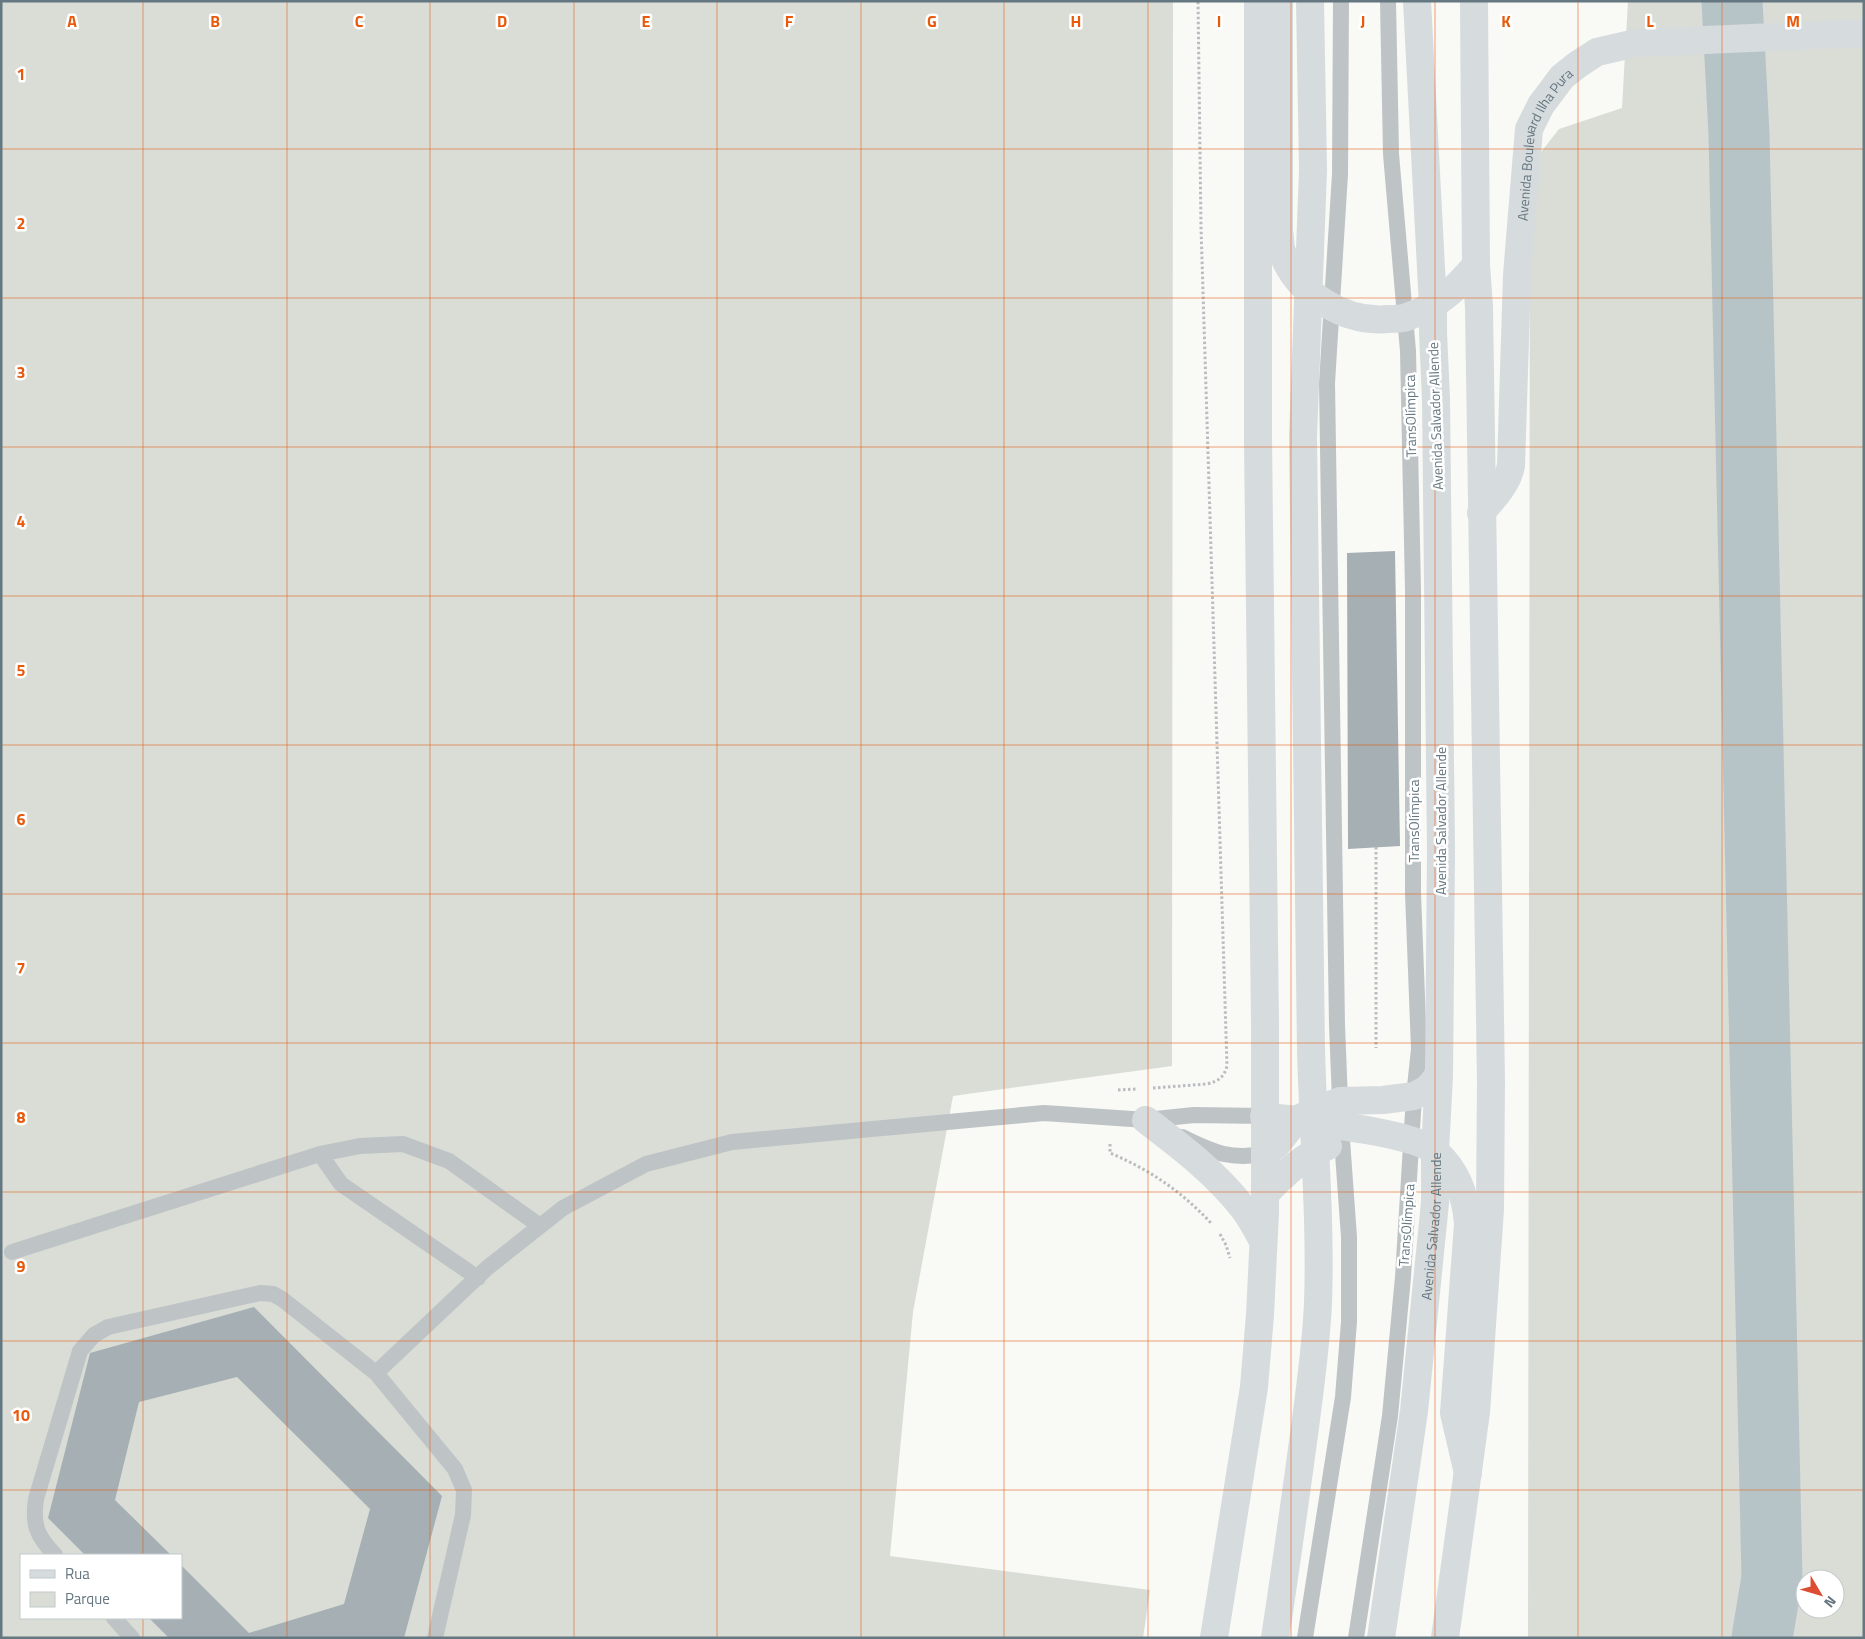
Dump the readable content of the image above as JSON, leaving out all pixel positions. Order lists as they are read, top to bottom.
{
  "streets": {
    "main road": ["Avenida Boulevard Ilha Pura", "Avenida Salvador Allende"],
    "lane": ["TransOlímpica"]
  },
  "crossings": [
    ["TransOlímpica", "Avenida Salvador Allende"]
  ],
  "legend": ["Rua", "Parque"],
  "north": "bottom right",
  "grid": {
    "columns": [
      "A",
      "B",
      "C",
      "D",
      "E",
      "F",
      "G",
      "H",
      "I",
      "J",
      "K",
      "L",
      "M"
    ],
    "rows": [
      "1",
      "2",
      "3",
      "4",
      "5",
      "6",
      "7",
      "8",
      "9",
      "10"
    ]
  }
}
